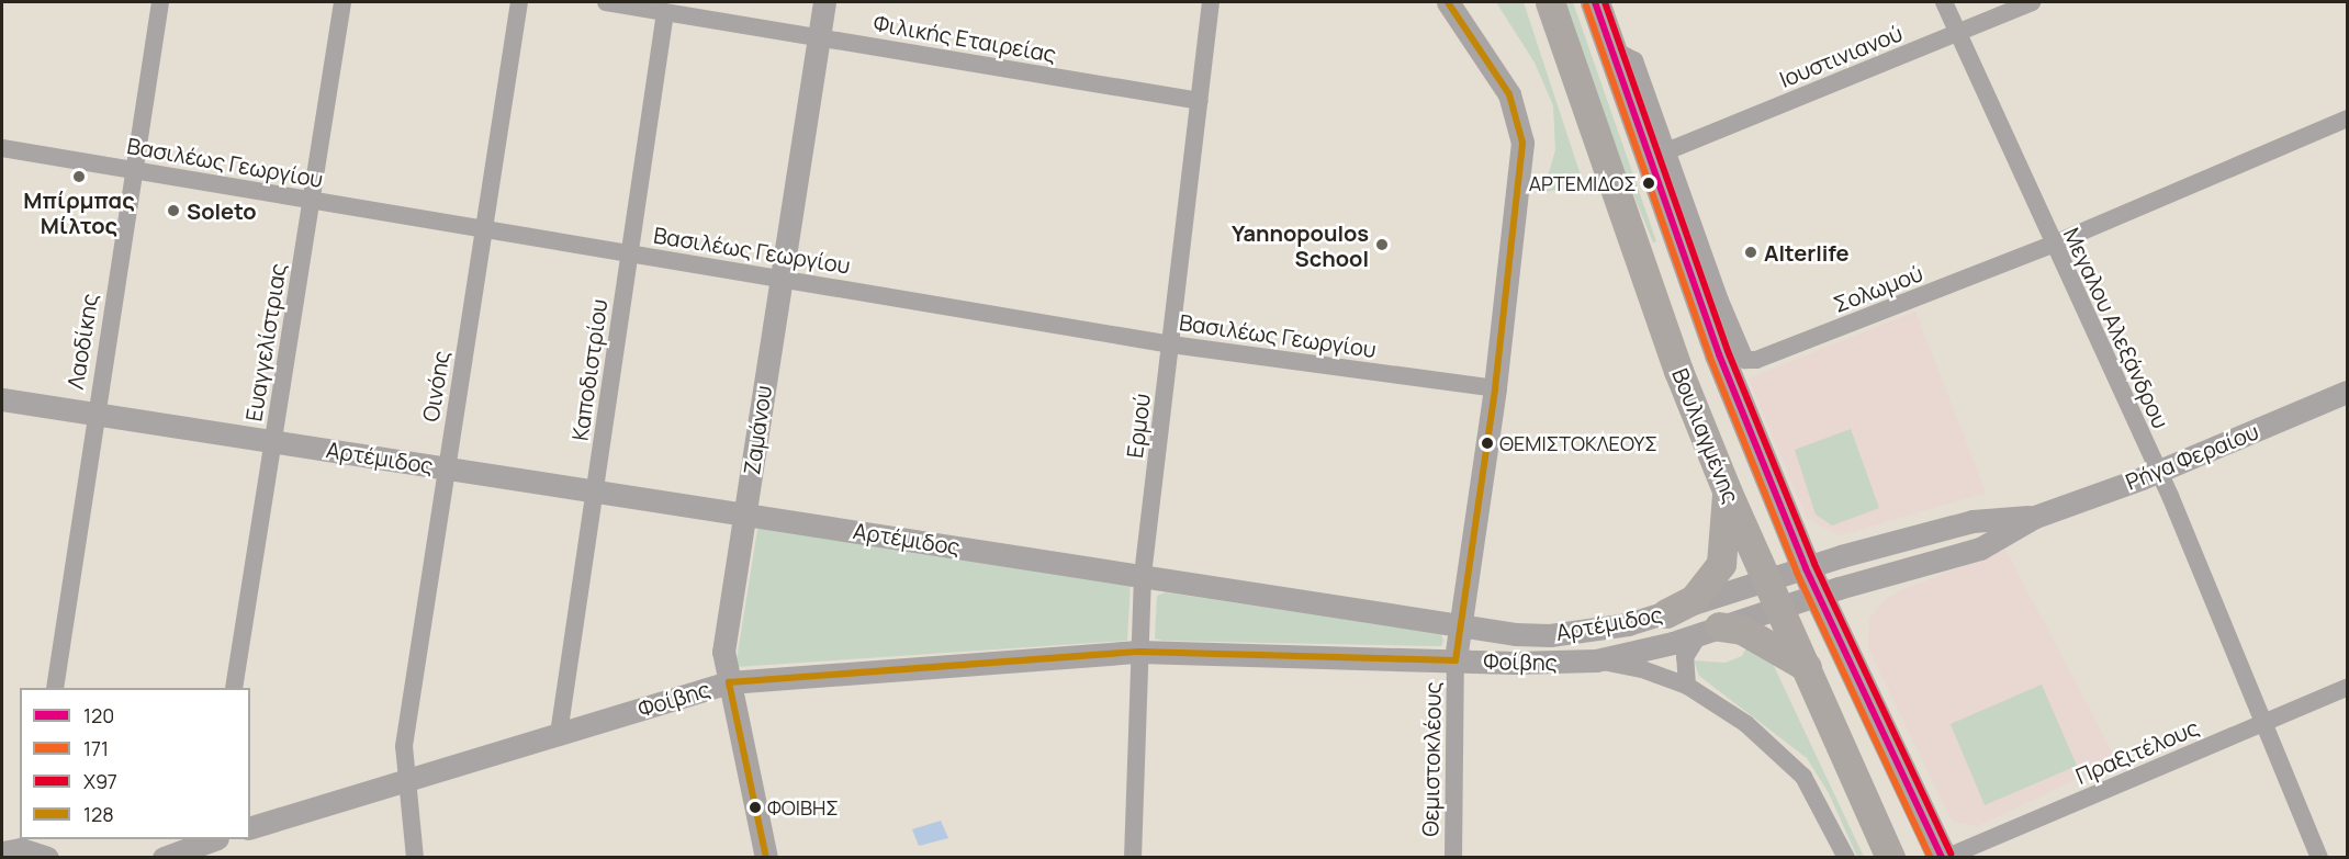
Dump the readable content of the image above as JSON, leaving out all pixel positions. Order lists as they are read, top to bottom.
{
  "streets": {
    "main road": ["Βουλιαγμένης"],
    "street": [
      "Φιλικής Εταιρείας",
      "Ιουστινιανού",
      "Βασιλέως Γεωργίου",
      "Σολωμού",
      "Μεγαλου Αλεξάνδρου",
      "Λαοδίκης",
      "Ευαγγελίστριας",
      "Καποδιστρίου",
      "Οινόης",
      "Ερμού",
      "Ζαμάνου",
      "Ρήγα Φεραίου",
      "Αρτέμιδος",
      "Φοίβης",
      "Πραξιτέλους",
      "Θεμιστοκλέους"
    ]
  },
  "crossings": [
    ["Φιλικής Εταιρείας", "Καποδιστρίου"],
    ["Φιλικής Εταιρείας", "Ερμού"],
    ["Φιλικής Εταιρείας", "Ζαμάνου"],
    ["Ιουστινιανού", "Σολωμού"],
    ["Ιουστινιανού", "Μεγαλου Αλεξάνδρου"],
    ["Βασιλέως Γεωργίου", "Λαοδίκης"],
    ["Βασιλέως Γεωργίου", "Ευαγγελίστριας"],
    ["Βασιλέως Γεωργίου", "Καποδιστρίου"],
    ["Βασιλέως Γεωργίου", "Οινόης"],
    ["Βασιλέως Γεωργίου", "Ερμού"],
    ["Βασιλέως Γεωργίου", "Ζαμάνου"],
    ["Σολωμού", "Μεγαλου Αλεξάνδρου"],
    ["Σολωμού", "Βουλιαγμένης"],
    ["Μεγαλου Αλεξάνδρου", "Ρήγα Φεραίου"],
    ["Μεγαλου Αλεξάνδρου", "Πραξιτέλους"],
    ["Λαοδίκης", "Αρτέμιδος"],
    ["Ευαγγελίστριας", "Αρτέμιδος"],
    ["Καποδιστρίου", "Αρτέμιδος"],
    ["Καποδιστρίου", "Φοίβης"],
    ["Οινόης", "Αρτέμιδος"],
    ["Οινόης", "Φοίβης"],
    ["Ερμού", "Αρτέμιδος"],
    ["Ερμού", "Φοίβης"],
    ["Ζαμάνου", "Αρτέμιδος"],
    ["Ζαμάνου", "Φοίβης"],
    ["Βουλιαγμένης", "Ρήγα Φεραίου"],
    ["Βουλιαγμένης", "Αρτέμιδος"],
    ["Βουλιαγμένης", "Φοίβης"],
    ["Βουλιαγμένης", "Πραξιτέλους"],
    ["Ρήγα Φεραίου", "Αρτέμιδος"],
    ["Ρήγα Φεραίου", "Φοίβης"],
    ["Αρτέμιδος", "Φοίβης"],
    ["Φοίβης", "Θεμιστοκλέους"]
  ],
  "places": [
    "Μπίρμπας Μίλτος",
    "ΑΡΤΕΜΙΔΟΣ",
    "Soleto",
    "Yannopoulos School",
    "Alterlife",
    "ΘΕΜΙΣΤΟΚΛΕΟΥΣ",
    "ΦΟΙΒΗΣ"
  ],
  "lines": [
    "transit line 120",
    "transit line X97",
    "transit line 128",
    "transit line 171"
  ],
  "legend": [
    "120",
    "171",
    "X97",
    "128"
  ]
}
